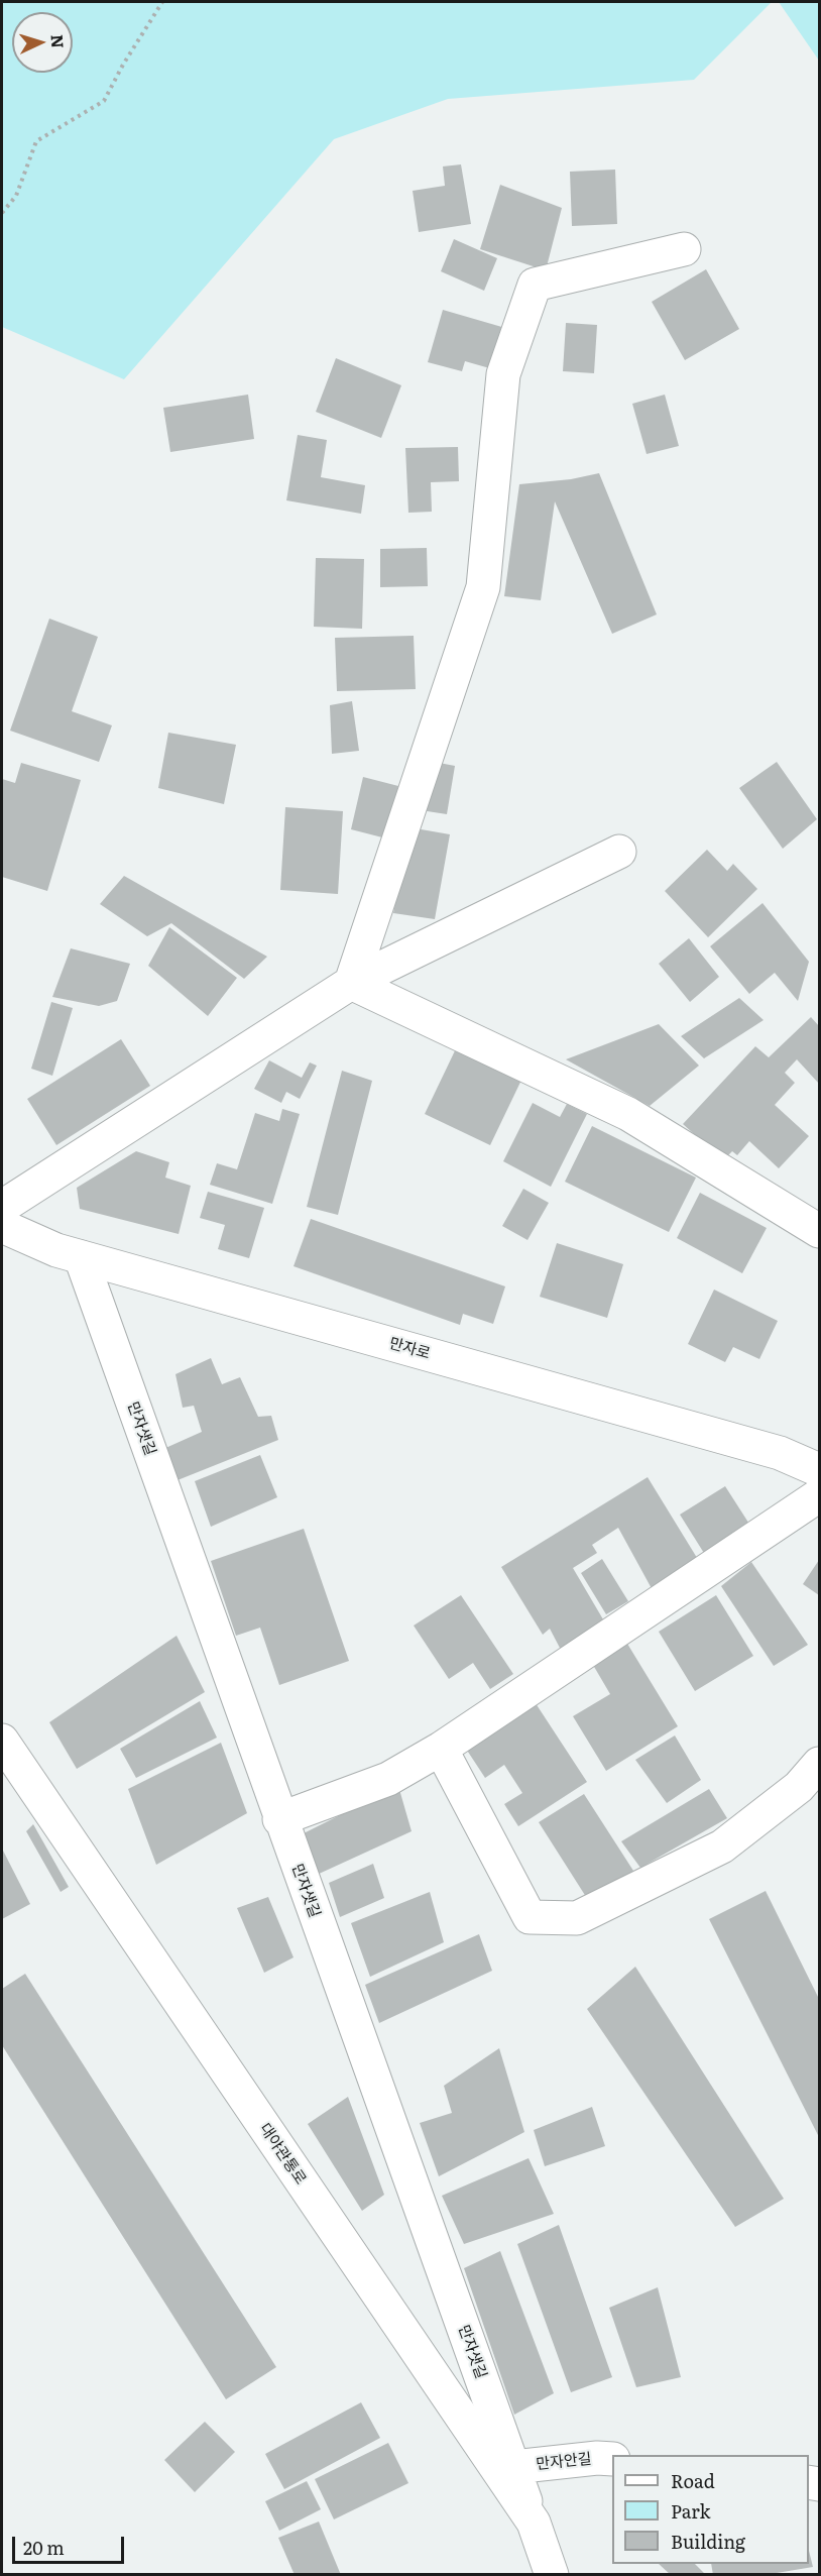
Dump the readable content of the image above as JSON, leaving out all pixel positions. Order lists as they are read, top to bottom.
{
  "streets": {
    "street": [
      "만자로",
      "만자샛길",
      "대야관통로",
      "만자안길"
    ]
  },
  "crossings": [
    ["만자로", "만자샛길"],
    ["만자샛길", "대야관통로"],
    ["만자샛길", "만자안길"]
  ],
  "legend": ["Road", "Park", "Building"],
  "scale_bar": "20 m",
  "north": "right"
}
